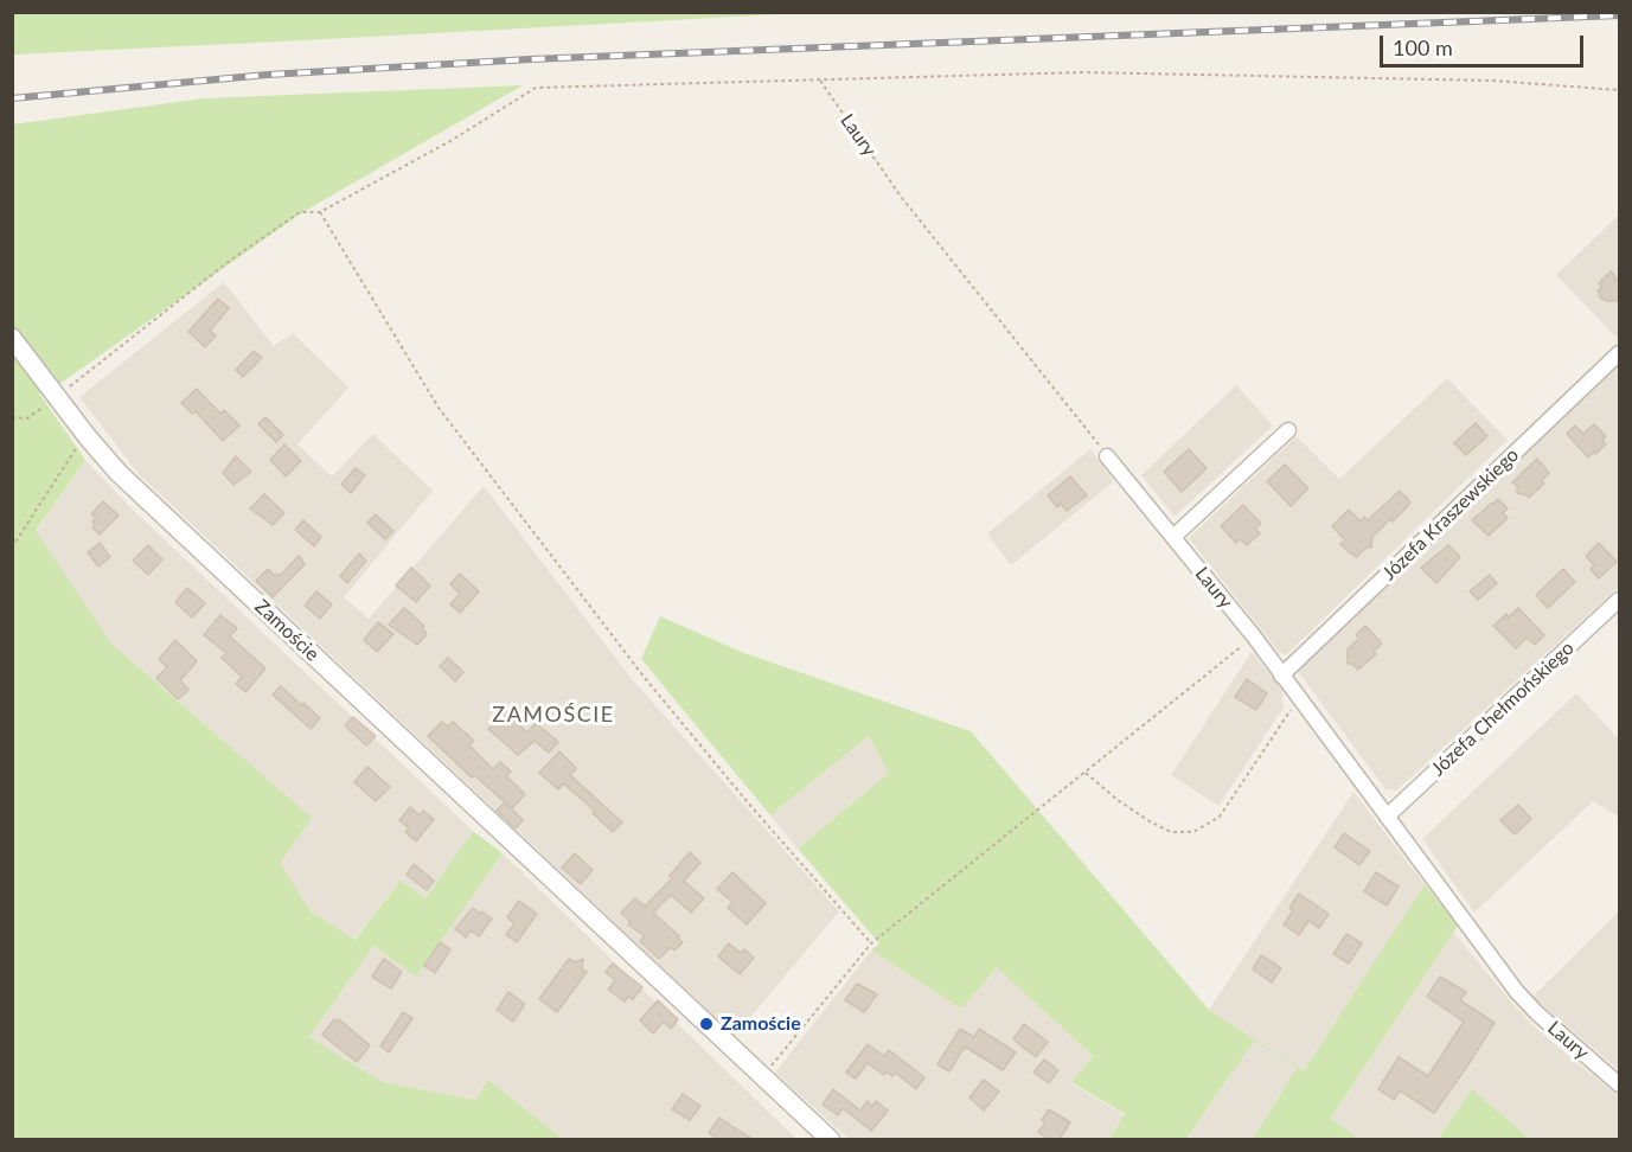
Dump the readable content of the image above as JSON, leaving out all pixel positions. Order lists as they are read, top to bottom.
{
  "streets": {
    "street": [
      "Laury",
      "Józefa Kraszewskiego",
      "Zamoście",
      "Józefa Chełmońskiego"
    ]
  },
  "crossings": [
    ["Laury", "Józefa Kraszewskiego"],
    ["Laury", "Józefa Chełmońskiego"]
  ],
  "districts": ["ZAMOŚCIE"],
  "places": ["Zamoście"],
  "scale_bar": "100 m"
}
